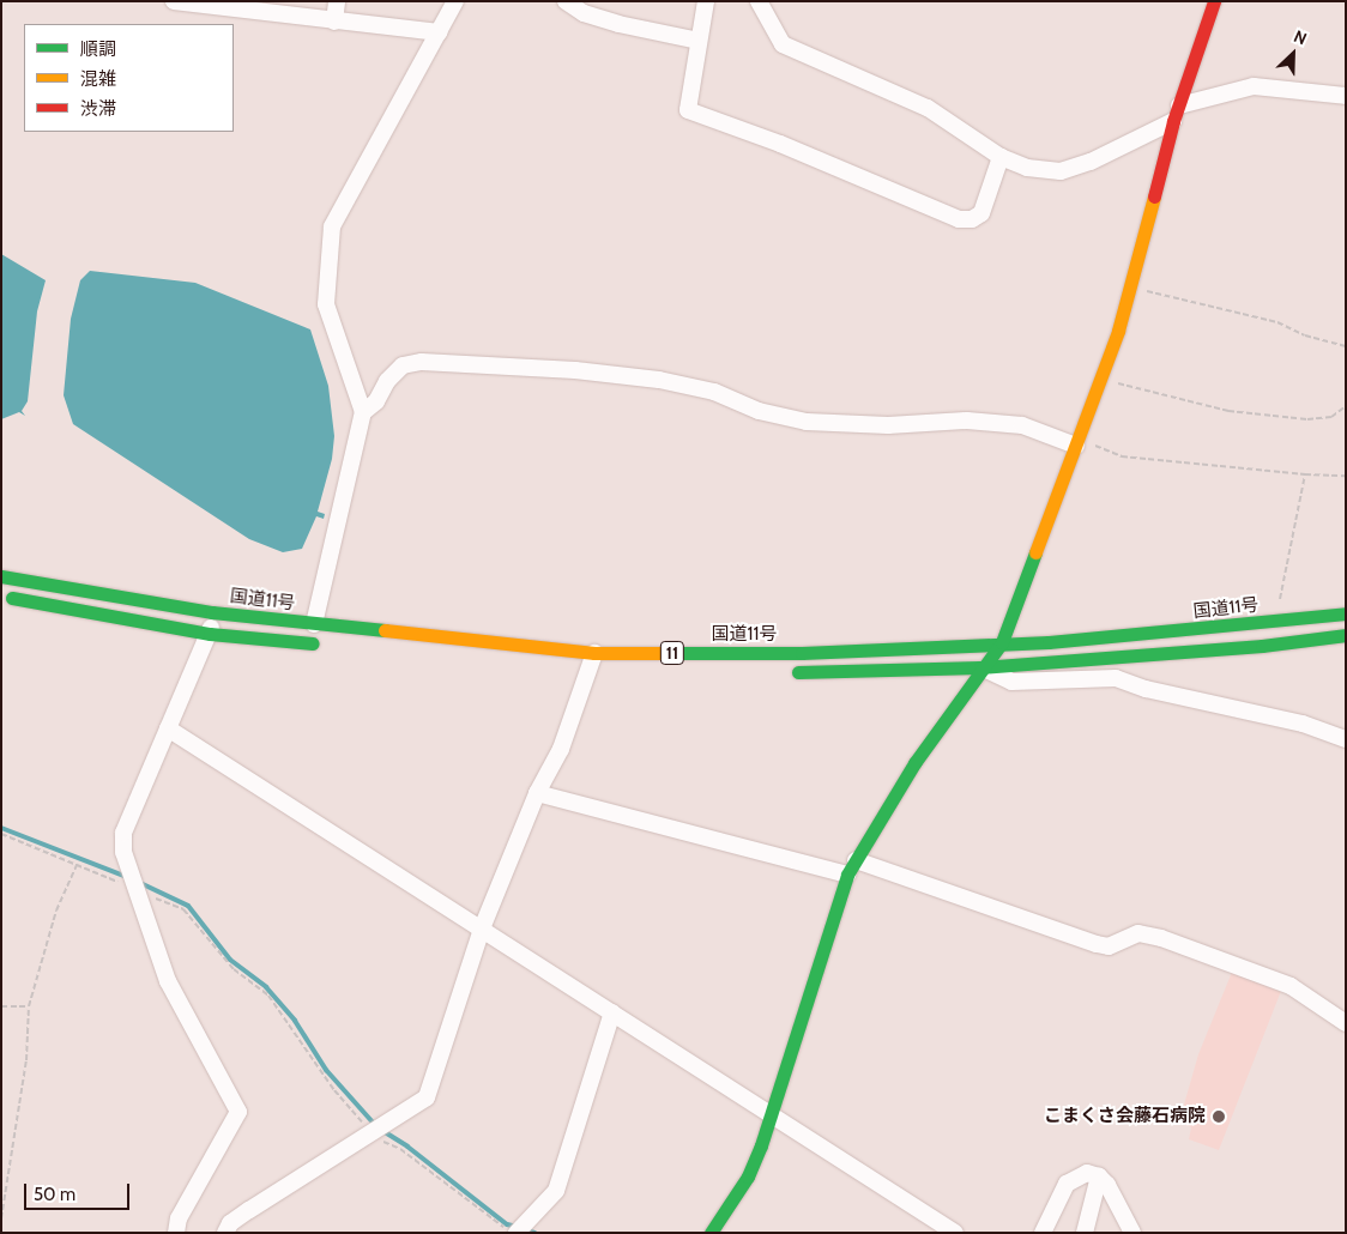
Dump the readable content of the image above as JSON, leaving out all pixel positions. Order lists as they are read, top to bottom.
{
  "streets": {
    "main road": ["国道11号", "11"]
  },
  "places": ["こまくさ会藤石病院"],
  "legend": ["順調", "混雑", "渋滞"],
  "scale_bar": "50 m",
  "north": "top right"
}
